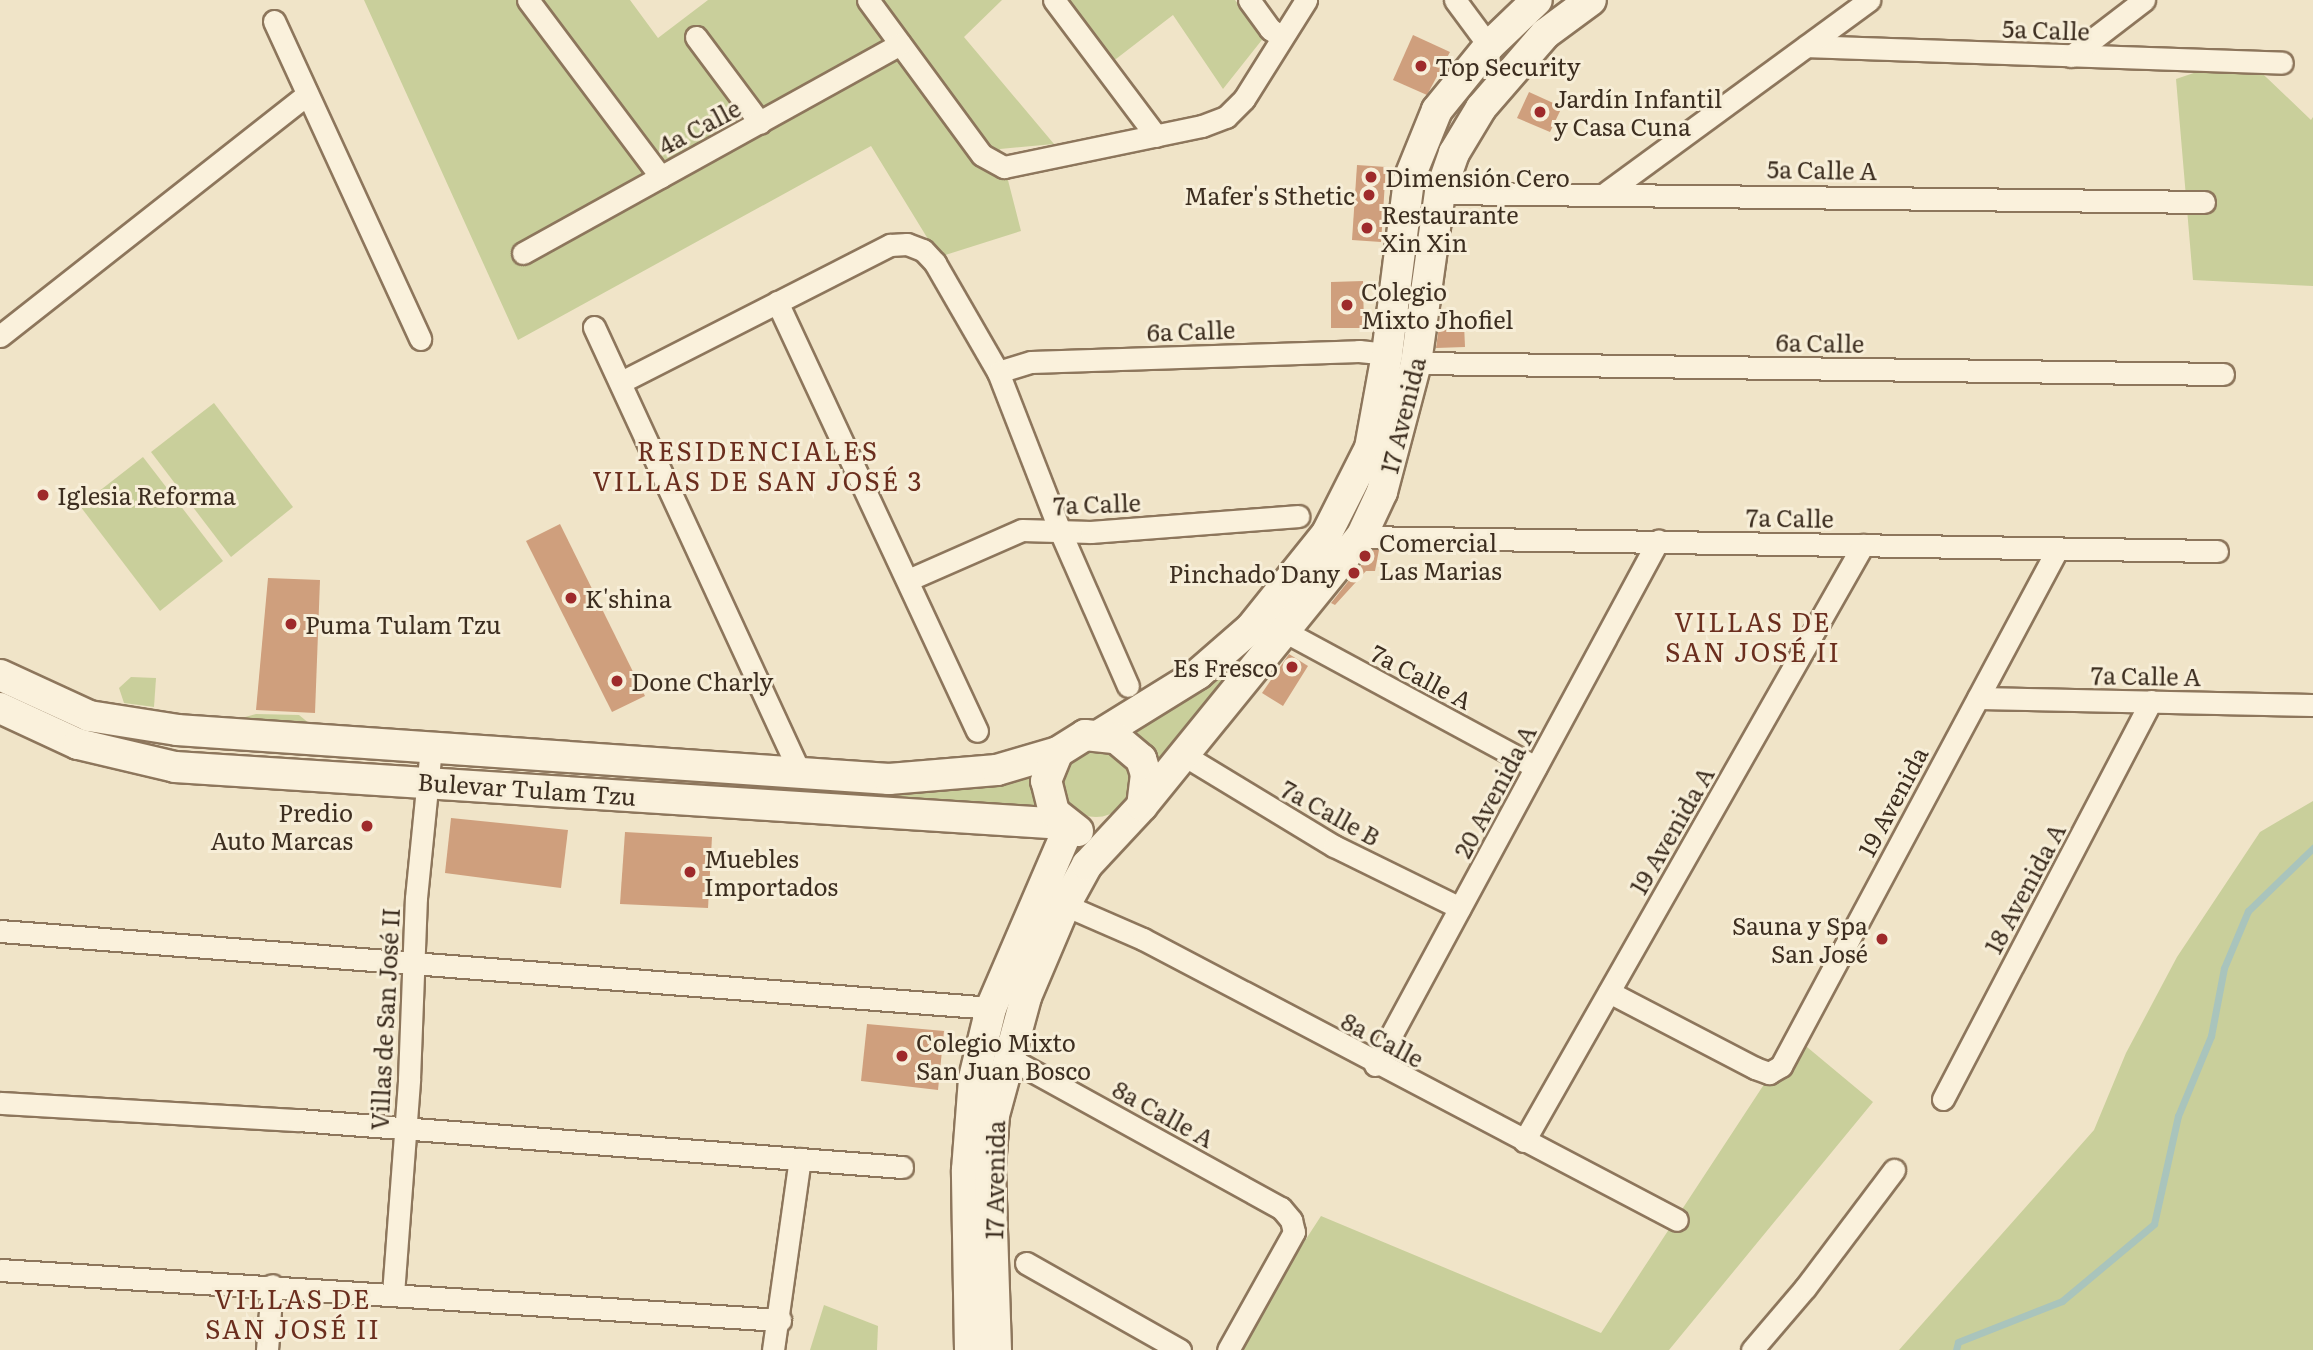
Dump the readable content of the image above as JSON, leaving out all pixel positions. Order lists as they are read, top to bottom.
{
  "streets": {
    "main road": ["17 Avenida", "Bulevar Tulam Tzu"],
    "street": [
      "5a Calle",
      "4a Calle",
      "5a Calle A",
      "6a Calle",
      "7a Calle",
      "7a Calle A",
      "20 Avenida A",
      "19 Avenida",
      "7a Calle B",
      "19 Avenida A",
      "18 Avenida A",
      "Villas de San José II",
      "8a Calle",
      "8a Calle A"
    ]
  },
  "crossings": [
    ["5a Calle A", "17 Avenida"],
    ["6a Calle", "17 Avenida"],
    ["17 Avenida", "7a Calle"],
    ["17 Avenida", "7a Calle A"],
    ["17 Avenida", "Bulevar Tulam Tzu"],
    ["17 Avenida", "7a Calle B"],
    ["17 Avenida", "8a Calle"],
    ["17 Avenida", "8a Calle A"],
    ["7a Calle", "20 Avenida A"],
    ["7a Calle", "19 Avenida"],
    ["7a Calle", "19 Avenida A"],
    ["7a Calle A", "20 Avenida A"],
    ["7a Calle A", "19 Avenida"],
    ["7a Calle A", "18 Avenida A"],
    ["Bulevar Tulam Tzu", "Villas de San José II"],
    ["20 Avenida A", "7a Calle B"],
    ["20 Avenida A", "8a Calle"],
    ["19 Avenida", "19 Avenida A"],
    ["19 Avenida A", "8a Calle"]
  ],
  "districts": ["RESIDENCIALES VILLAS DE SAN JOSÉ 3", "VILLAS DE SAN JOSÉ II", "VILLAS DE SAN JOSÉ II"],
  "places": [
    "Top Security",
    "Jardín Infantil y Casa Cuna",
    "Dimensión Cero",
    "Mafer's Sthetic",
    "Restaurante Xin Xin",
    "Colegio Mixto Jhofiel",
    "Iglesia Reforma",
    "Comercial Las Marias",
    "Pinchado Dany",
    "K'shina",
    "Puma Tulam Tzu",
    "Es Fresco",
    "Done Charly",
    "Predio Auto Marcas",
    "Muebles Importados",
    "Sauna y Spa San José",
    "Colegio Mixto San Juan Bosco"
  ]
}
